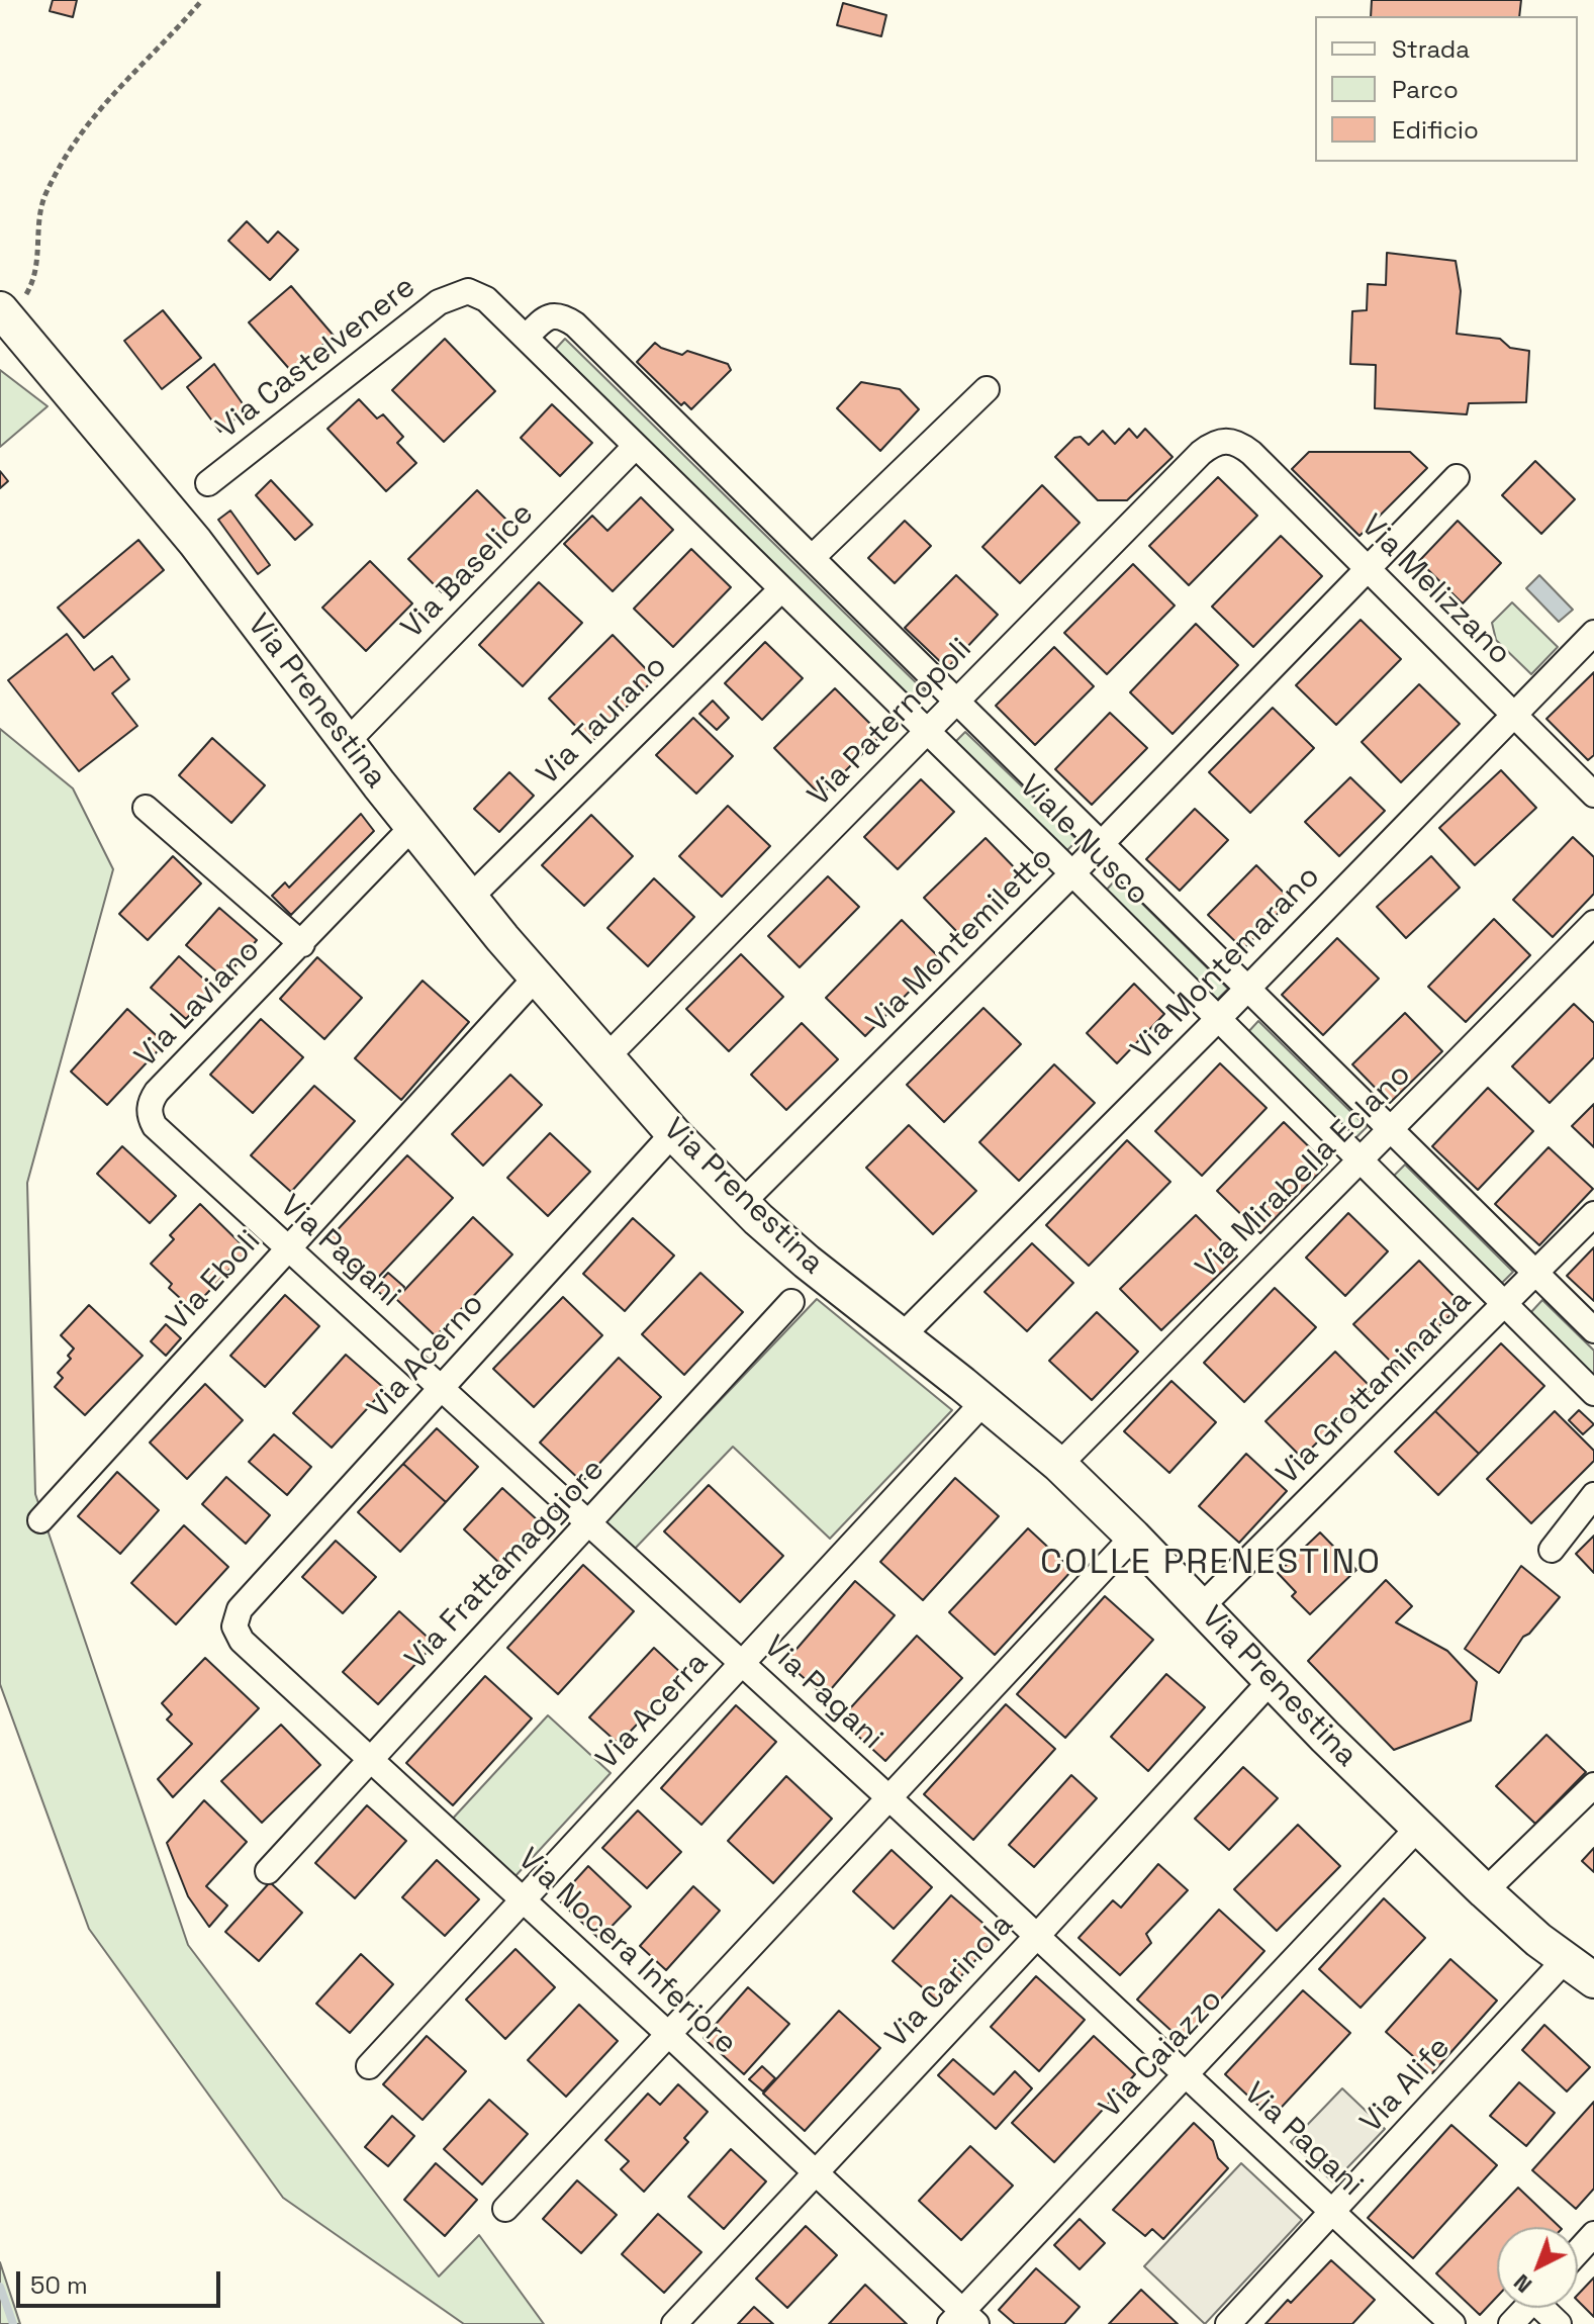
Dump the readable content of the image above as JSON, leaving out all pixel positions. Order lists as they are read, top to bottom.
{
  "streets": {
    "main road": ["Via Prenestina"],
    "street": [
      "Via Castelvenere",
      "Via Baselice",
      "Via Melizzano",
      "Via Taurano",
      "Via Paternopoli",
      "Viale Nusco",
      "Via Montemiletto",
      "Via Montemarano",
      "Via Laviano",
      "Via Mirabella Eclano",
      "Via Pagani",
      "Via Eboli",
      "Via Acerno",
      "Via Grottaminarda",
      "Via Frattamaggiore",
      "Via Acerra",
      "Via Nocera Inferiore",
      "Via Carinola",
      "Via Caiazzo",
      "Via Alife"
    ]
  },
  "crossings": [
    ["Via Castelvenere", "Viale Nusco"],
    ["Via Baselice", "Via Prenestina"],
    ["Via Baselice", "Viale Nusco"],
    ["Via Melizzano", "Via Paternopoli"],
    ["Via Melizzano", "Via Montemiletto"],
    ["Via Melizzano", "Via Montemarano"],
    ["Via Prenestina", "Via Taurano"],
    ["Via Prenestina", "Via Paternopoli"],
    ["Via Prenestina", "Via Montemiletto"],
    ["Via Prenestina", "Via Montemarano"],
    ["Via Prenestina", "Via Laviano"],
    ["Via Prenestina", "Via Mirabella Eclano"],
    ["Via Prenestina", "Via Eboli"],
    ["Via Prenestina", "Via Acerno"],
    ["Via Prenestina", "Via Grottaminarda"],
    ["Via Prenestina", "Via Acerra"],
    ["Via Prenestina", "Via Carinola"],
    ["Via Prenestina", "Via Caiazzo"],
    ["Via Prenestina", "Via Alife"],
    ["Via Taurano", "Viale Nusco"],
    ["Via Paternopoli", "Viale Nusco"],
    ["Viale Nusco", "Via Montemiletto"],
    ["Viale Nusco", "Via Montemarano"],
    ["Viale Nusco", "Via Mirabella Eclano"],
    ["Viale Nusco", "Via Grottaminarda"],
    ["Via Laviano", "Via Pagani"],
    ["Via Pagani", "Via Eboli"],
    ["Via Pagani", "Via Acerno"],
    ["Via Pagani", "Via Frattamaggiore"],
    ["Via Pagani", "Via Acerra"],
    ["Via Pagani", "Via Carinola"],
    ["Via Pagani", "Via Caiazzo"],
    ["Via Pagani", "Via Alife"],
    ["Via Acerno", "Via Nocera Inferiore"],
    ["Via Frattamaggiore", "Via Nocera Inferiore"],
    ["Via Acerra", "Via Nocera Inferiore"],
    ["Via Nocera Inferiore", "Via Carinola"],
    ["Via Nocera Inferiore", "Via Caiazzo"]
  ],
  "districts": ["COLLE PRENESTINO"],
  "legend": ["Strada", "Parco", "Edificio"],
  "scale_bar": "50 m",
  "north": "bottom left"
}
